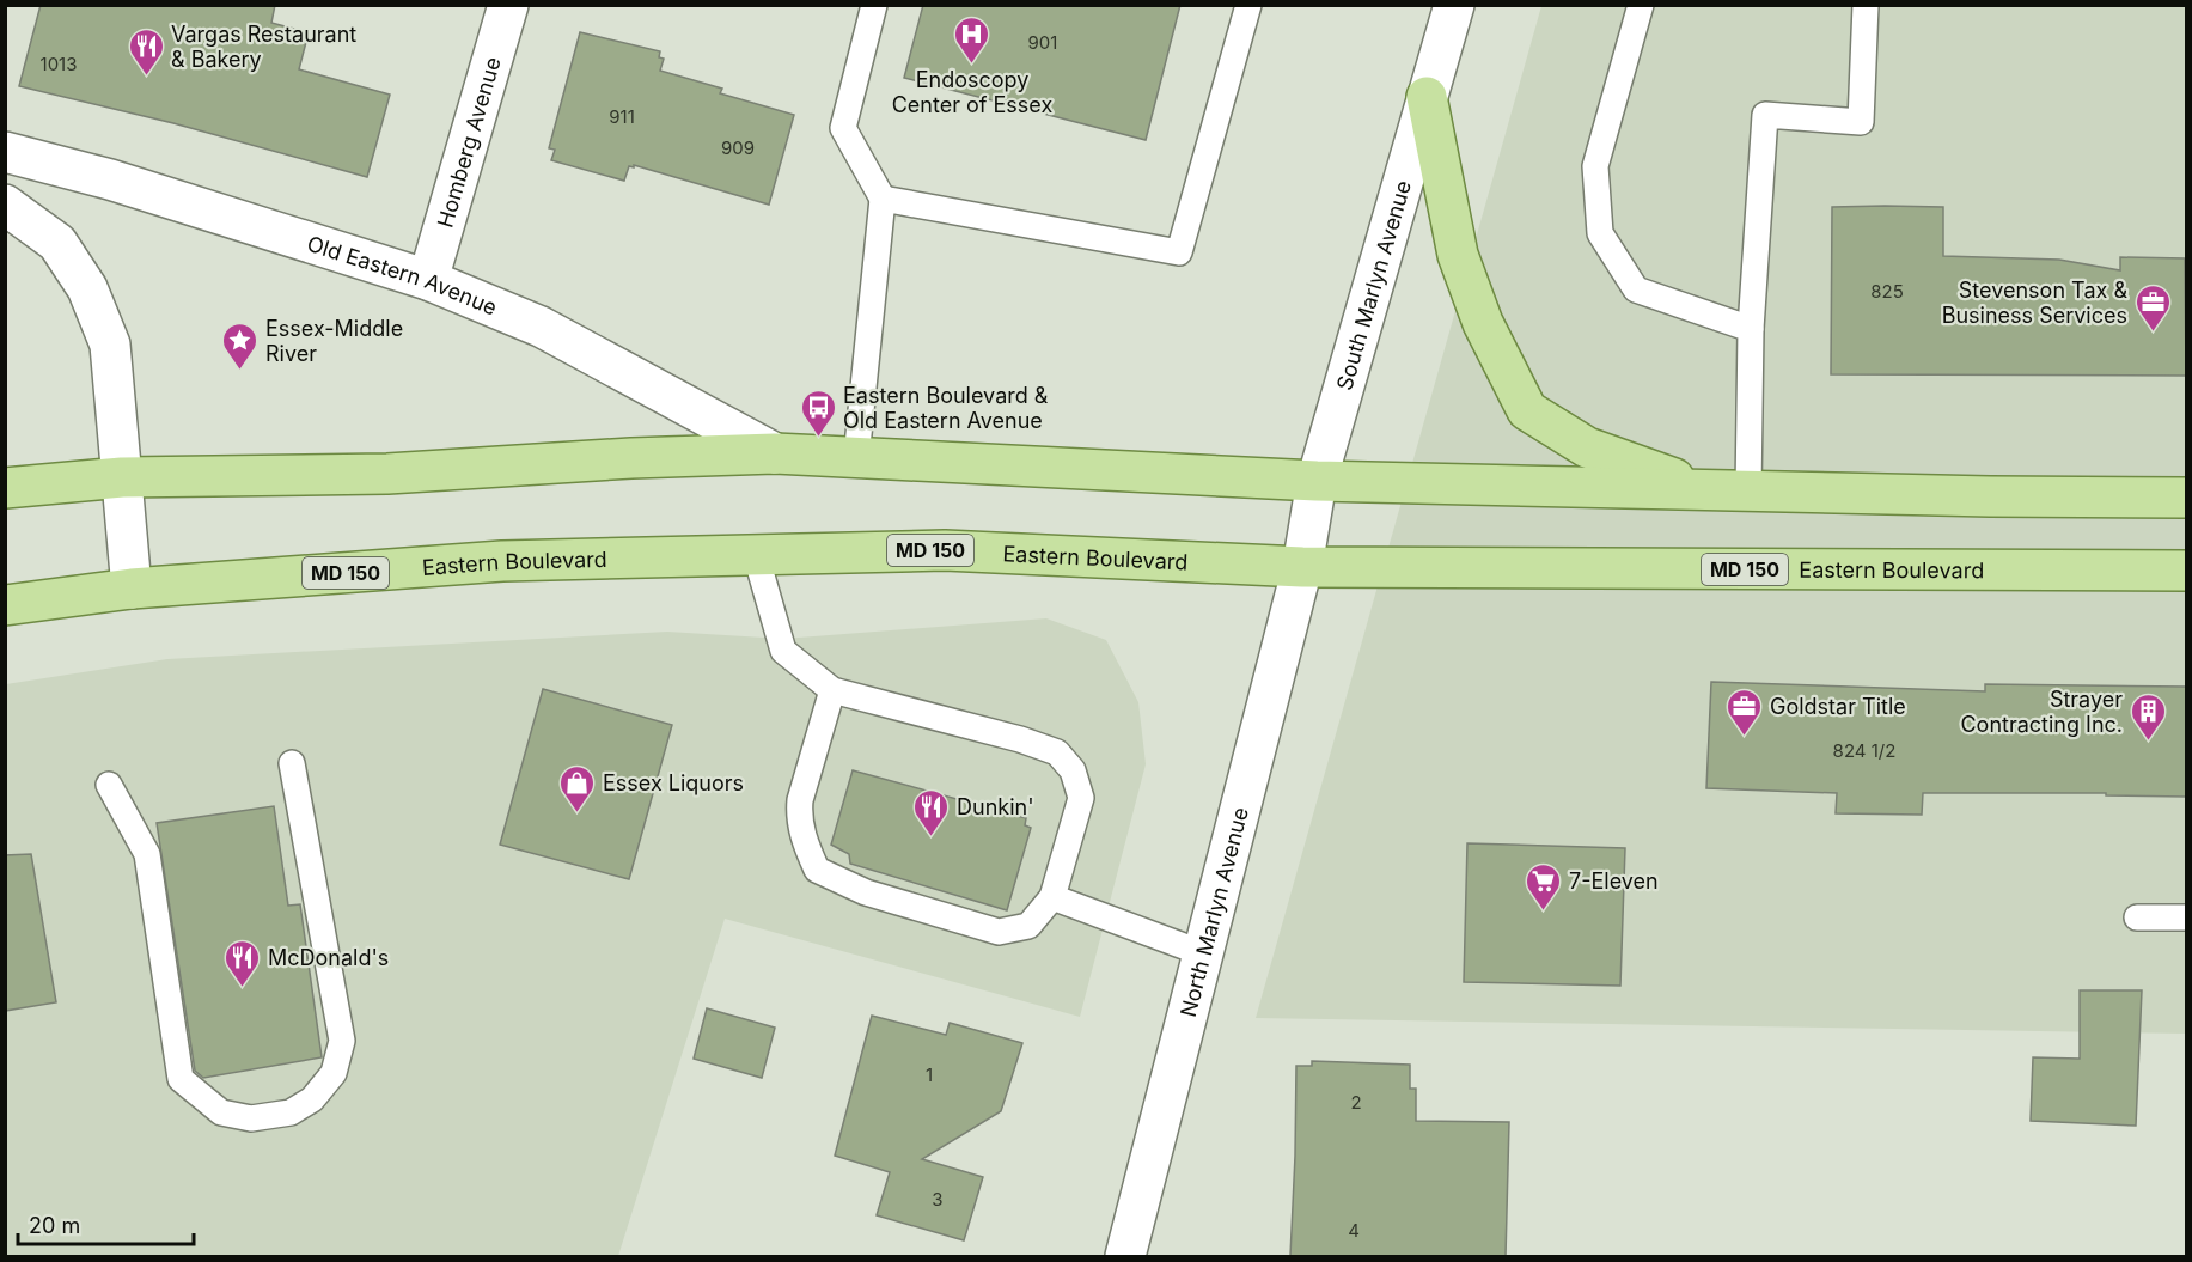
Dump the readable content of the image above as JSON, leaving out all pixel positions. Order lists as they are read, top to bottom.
{
  "streets": {
    "main road": ["MD 150", "Eastern Boulevard"],
    "street": [
      "Homberg Avenue",
      "Old Eastern Avenue",
      "South Marlyn Avenue",
      "North Marlyn Avenue"
    ]
  },
  "crossings": [
    ["Homberg Avenue", "Old Eastern Avenue"],
    ["South Marlyn Avenue", "Eastern Boulevard"],
    ["South Marlyn Avenue", "North Marlyn Avenue"],
    ["Eastern Boulevard", "North Marlyn Avenue"]
  ],
  "places": {
    "hospital": ["Endoscopy Center of Essex"],
    "restaurant": ["Vargas Restaurant & Bakery", "Dunkin'", "McDonald's"],
    "office": ["Stevenson Tax & Business Services", "Goldstar Title"],
    "place": ["Essex-Middle River"],
    "bus stop": ["Eastern Boulevard & Old Eastern Avenue"],
    "building": ["Strayer Contracting Inc."],
    "shop": ["Essex Liquors"],
    "supermarket": ["7-Eleven"]
  },
  "house_numbers": [
    "901",
    "1013",
    "911",
    "909",
    "825",
    "824 1/2",
    "1",
    "2",
    "3",
    "4"
  ],
  "scale_bar": "20 m"
}
